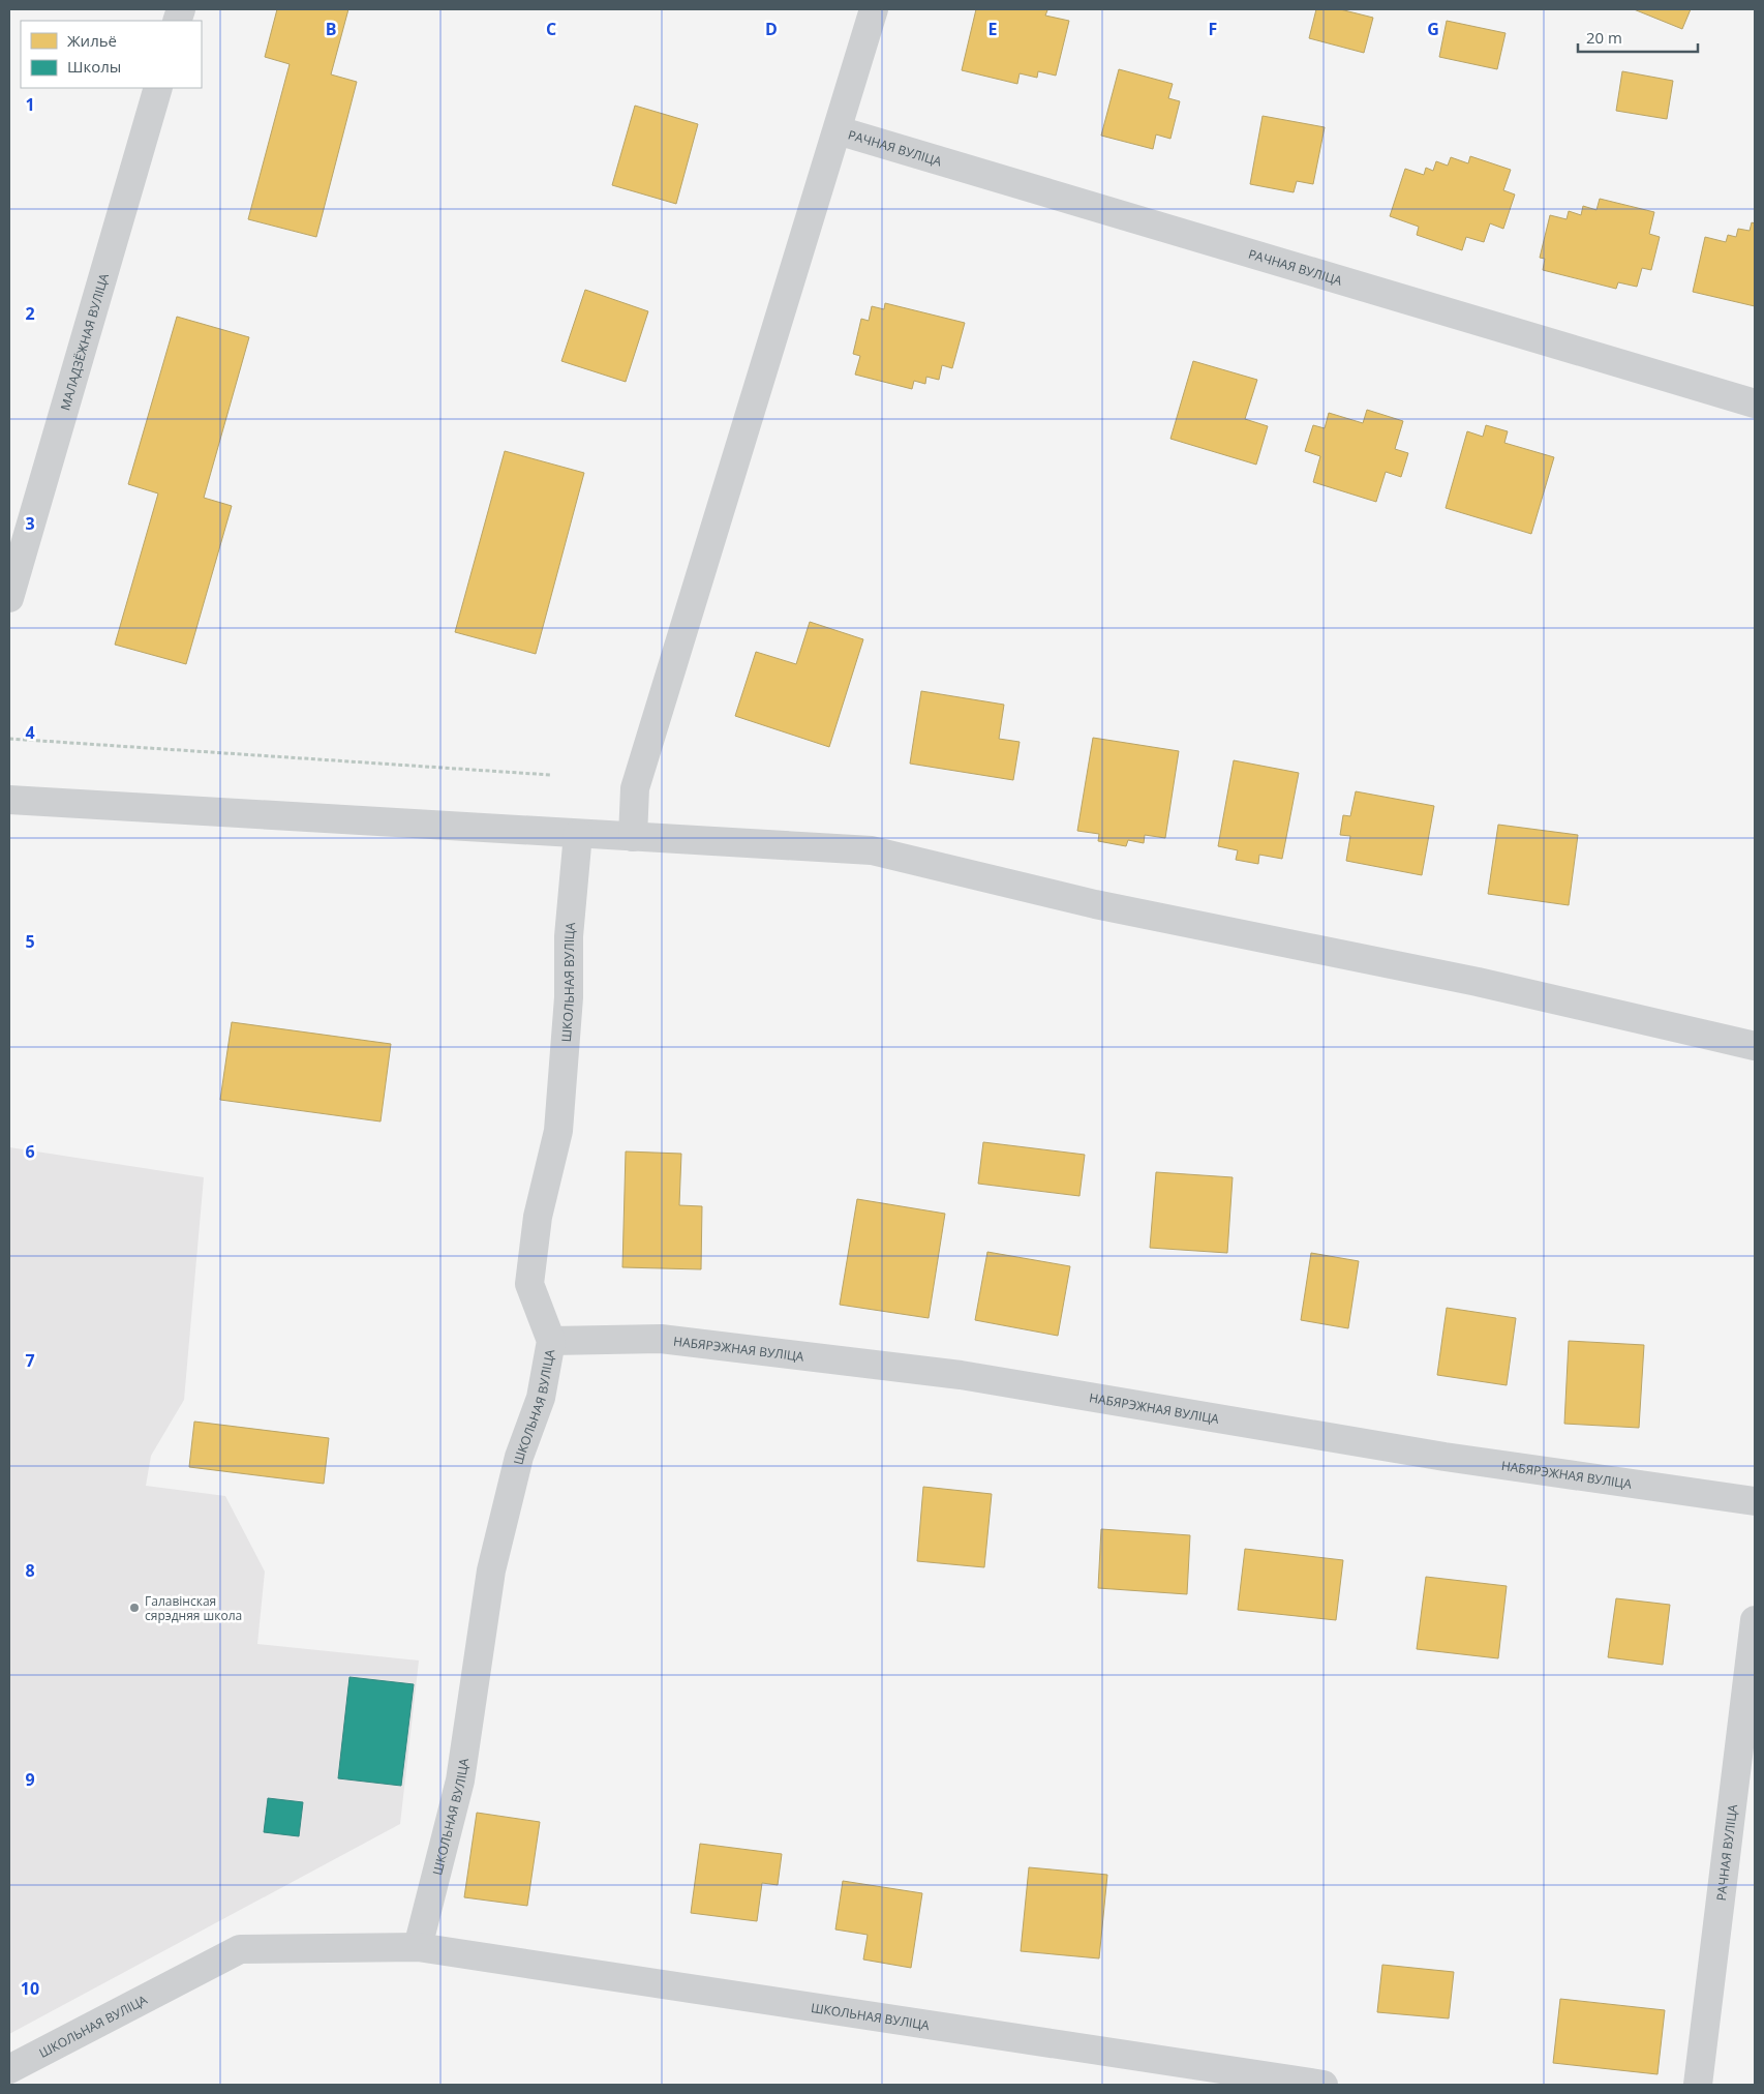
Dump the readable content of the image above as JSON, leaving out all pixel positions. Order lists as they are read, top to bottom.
{
  "streets": {
    "street": [
      "РАЧНАЯ ВУЛІЦА",
      "МАЛАДЗЁЖНАЯ ВУЛІЦА",
      "ШКОЛЬНАЯ ВУЛІЦА",
      "НАБЯРЭЖНАЯ ВУЛІЦА"
    ]
  },
  "crossings": [
    ["ШКОЛЬНАЯ ВУЛІЦА", "НАБЯРЭЖНАЯ ВУЛІЦА"]
  ],
  "places": ["Галавінская сярэдняя школа"],
  "legend": ["Жильё", "Школы"],
  "scale_bar": "20 m",
  "grid": {
    "columns": [
      "B",
      "C",
      "D",
      "E",
      "F",
      "G"
    ],
    "rows": [
      "1",
      "2",
      "3",
      "4",
      "5",
      "6",
      "7",
      "8",
      "9",
      "10"
    ]
  }
}
